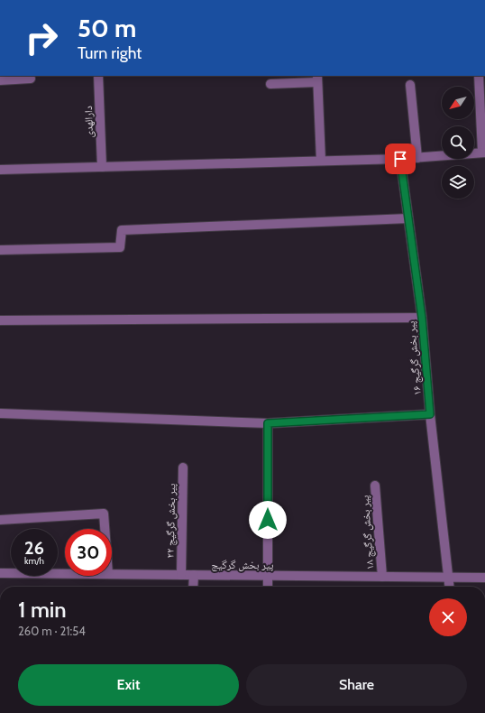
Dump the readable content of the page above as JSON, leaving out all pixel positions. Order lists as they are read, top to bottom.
{
  "streets": {
    "street": [
      "دارالهدی",
      "پیر بخش گرگیج ۱۶",
      "پیر بخش گرگیج ۲۲",
      "پیر بخش گرگیج ۱۸",
      "پیر بخش گرگیج"
    ]
  },
  "crossings": [
    ["پیر بخش گرگیج ۱۶", "پیر بخش گرگیج"],
    ["پیر بخش گرگیج ۲۲", "پیر بخش گرگیج"],
    ["پیر بخش گرگیج ۱۸", "پیر بخش گرگیج"]
  ],
  "north": "bottom left",
  "page": {
    "turn": ["50 m", "Turn right"],
    "speed": "26 km/h",
    "limit": "30",
    "heading": ["1 min", "260 m · 21:54"],
    "buttons": ["Exit", "Share"]
  }
}
